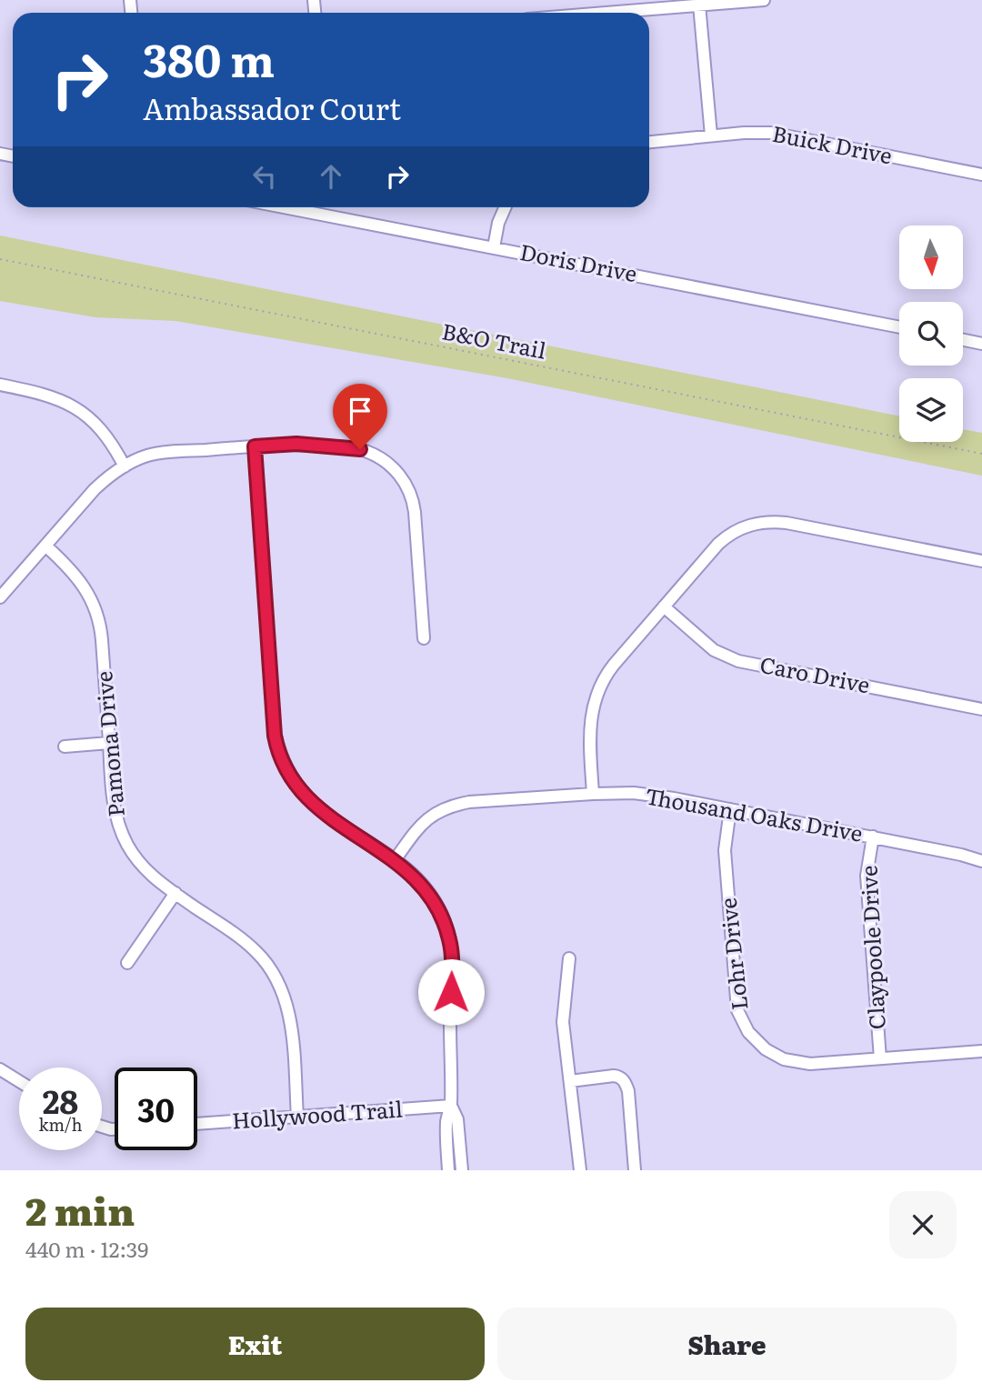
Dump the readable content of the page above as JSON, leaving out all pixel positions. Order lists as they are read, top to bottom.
{
  "streets": {
    "street": [
      "Buick Drive",
      "Doris Drive",
      "Caro Drive",
      "Pamona Drive",
      "Thousand Oaks Drive",
      "Claypoole Drive",
      "Lohr Drive",
      "Hollywood Trail"
    ],
    "path": ["B&O Trail"]
  },
  "crossings": [
    ["Pamona Drive", "Hollywood Trail"],
    ["Thousand Oaks Drive", "Claypoole Drive"],
    ["Thousand Oaks Drive", "Lohr Drive"],
    ["Claypoole Drive", "Lohr Drive"]
  ],
  "north": "bottom",
  "page": {
    "turn": ["380 m", "Ambassador Court"],
    "speed": "28 km/h",
    "limit": "30",
    "heading": ["2 min", "440 m · 12:39"],
    "buttons": ["Exit", "Share"]
  }
}
